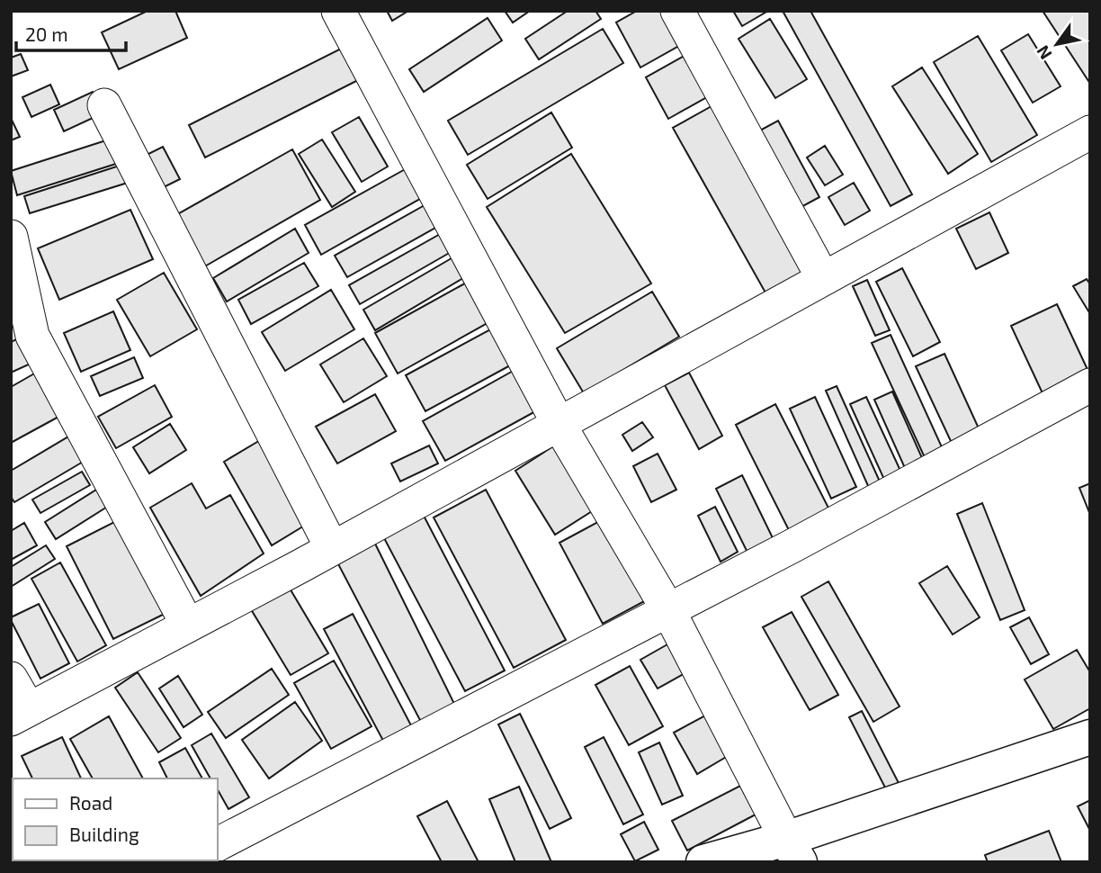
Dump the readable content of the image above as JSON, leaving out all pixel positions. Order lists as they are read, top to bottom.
{
  "legend": ["Road", "Building"],
  "scale_bar": "20 m",
  "north": "bottom left"
}
